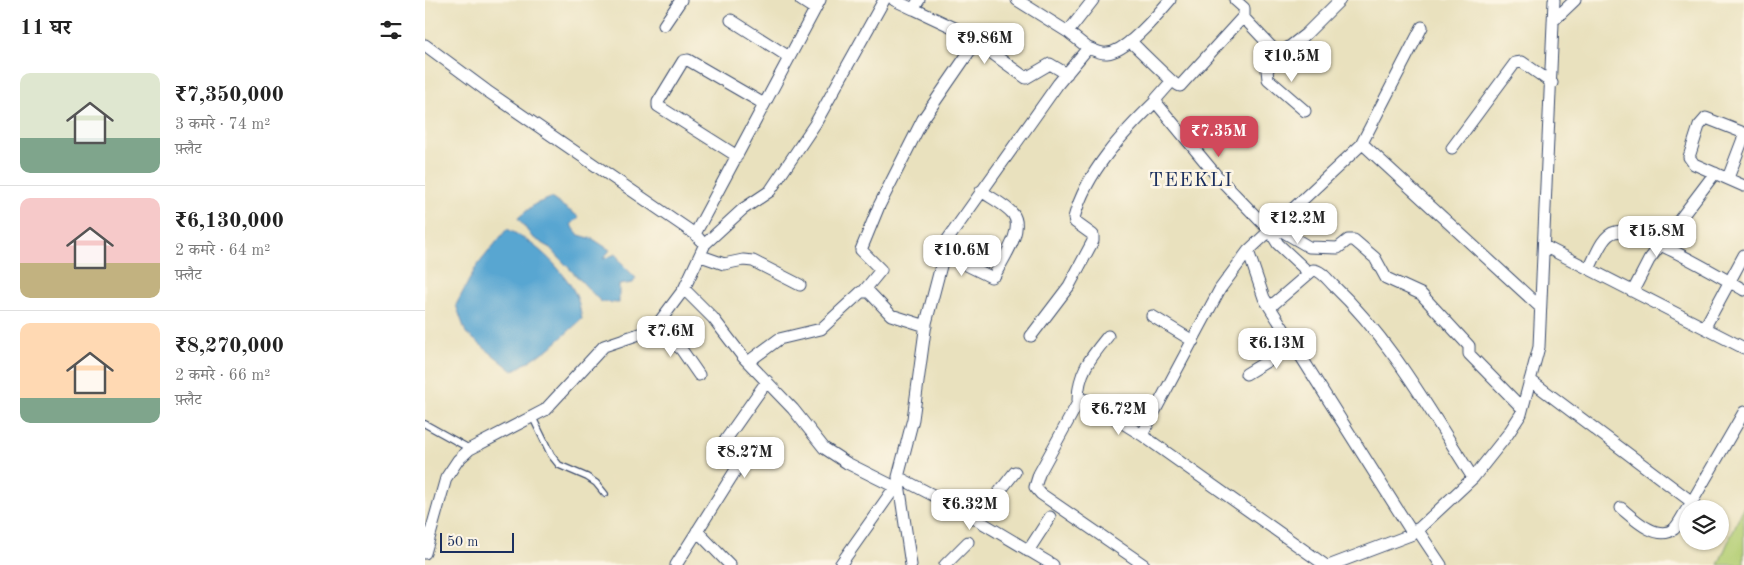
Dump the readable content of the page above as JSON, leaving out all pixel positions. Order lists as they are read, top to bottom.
{
  "districts": ["TEEKLI"],
  "scale_bar": "50 m",
  "page": {
    "heading": "11 घर",
    "price": [
      "₹9.86M",
      "₹10.5M",
      "₹7.35M",
      "₹12.2M",
      "₹15.8M",
      "₹10.6M",
      "₹7.6M",
      "₹6.13M",
      "₹6.72M",
      "₹8.27M",
      "₹6.32M"
    ],
    "list": [
      {
        "name": "₹7,350,000",
        "note": "3 कमरे · 74 m² · फ़्लैट"
      },
      {
        "name": "₹6,130,000",
        "note": "2 कमरे · 64 m² · फ़्लैट"
      },
      {
        "name": "₹8,270,000",
        "note": "2 कमरे · 66 m² · फ़्लैट"
      }
    ],
    "scale": "50 m"
  }
}
